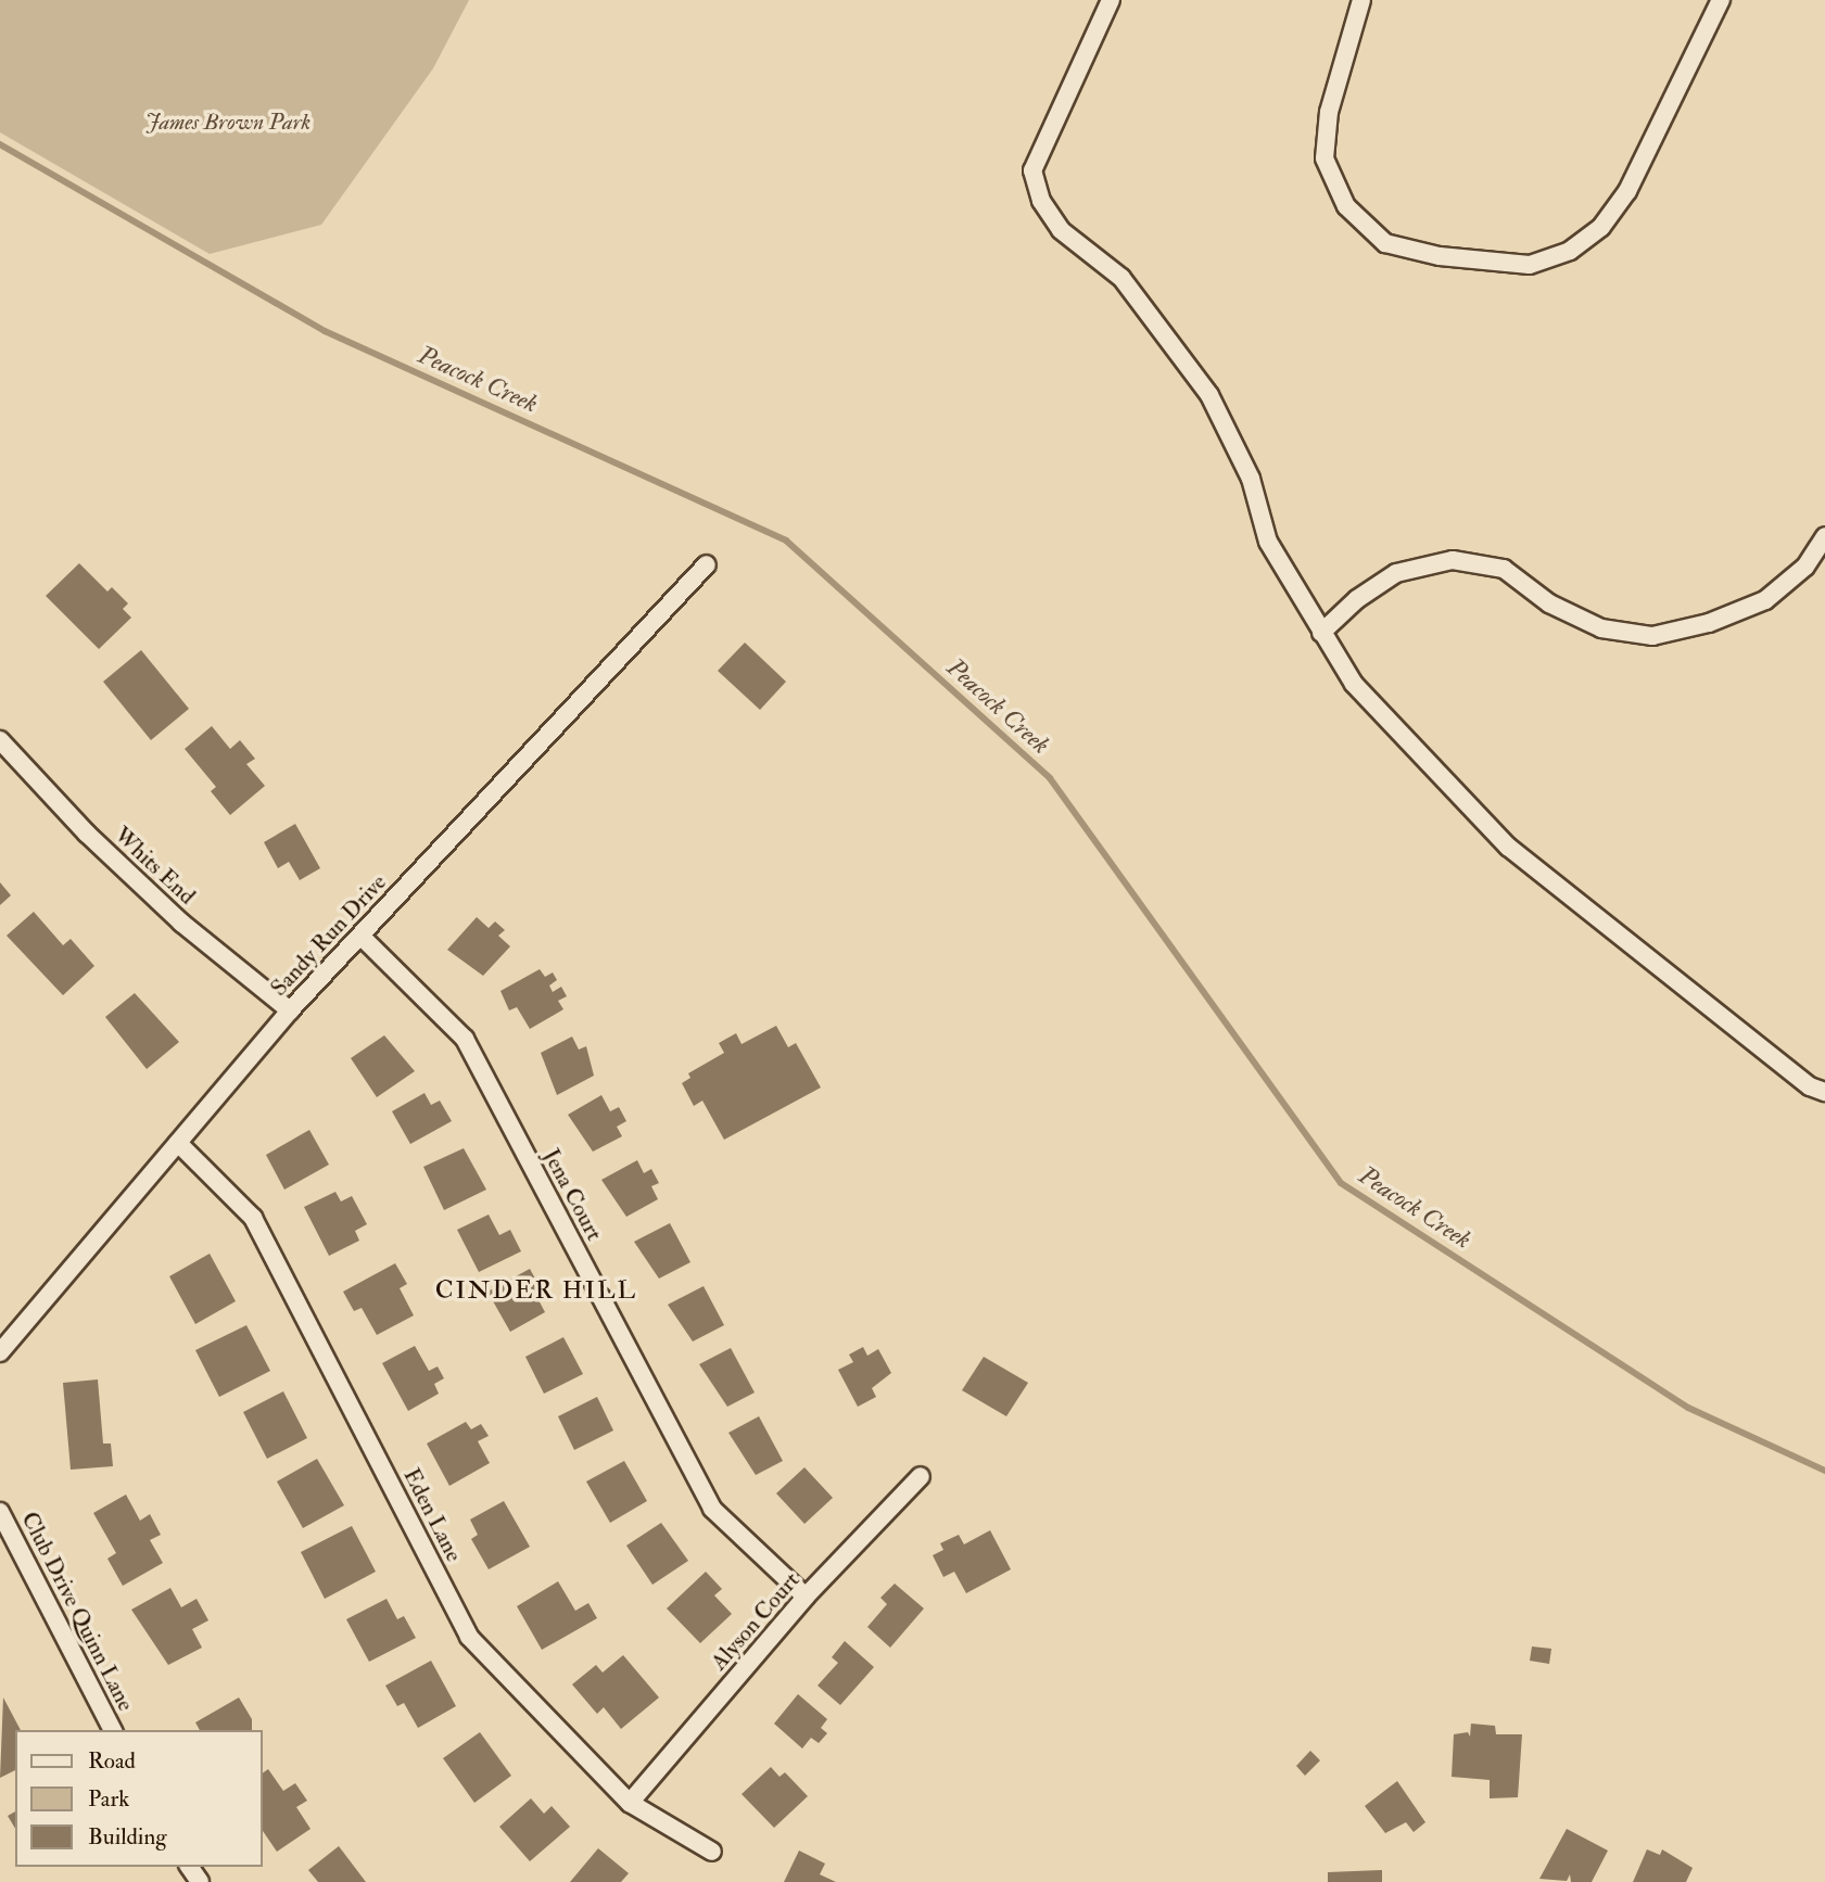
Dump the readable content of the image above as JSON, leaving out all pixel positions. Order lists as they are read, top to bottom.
{
  "streets": {
    "street": [
      "Whits End",
      "Sandy Run Drive",
      "Jena Court",
      "Eden Lane",
      "Club Drive Quinn Lane",
      "Alyson Court"
    ]
  },
  "crossings": [
    ["Whits End", "Sandy Run Drive"],
    ["Sandy Run Drive", "Jena Court"],
    ["Sandy Run Drive", "Eden Lane"],
    ["Jena Court", "Alyson Court"],
    ["Eden Lane", "Alyson Court"]
  ],
  "districts": ["CINDER HILL"],
  "water": ["Peacock Creek"],
  "parks": ["James Brown Park"],
  "legend": ["Road", "Park", "Building"]
}
